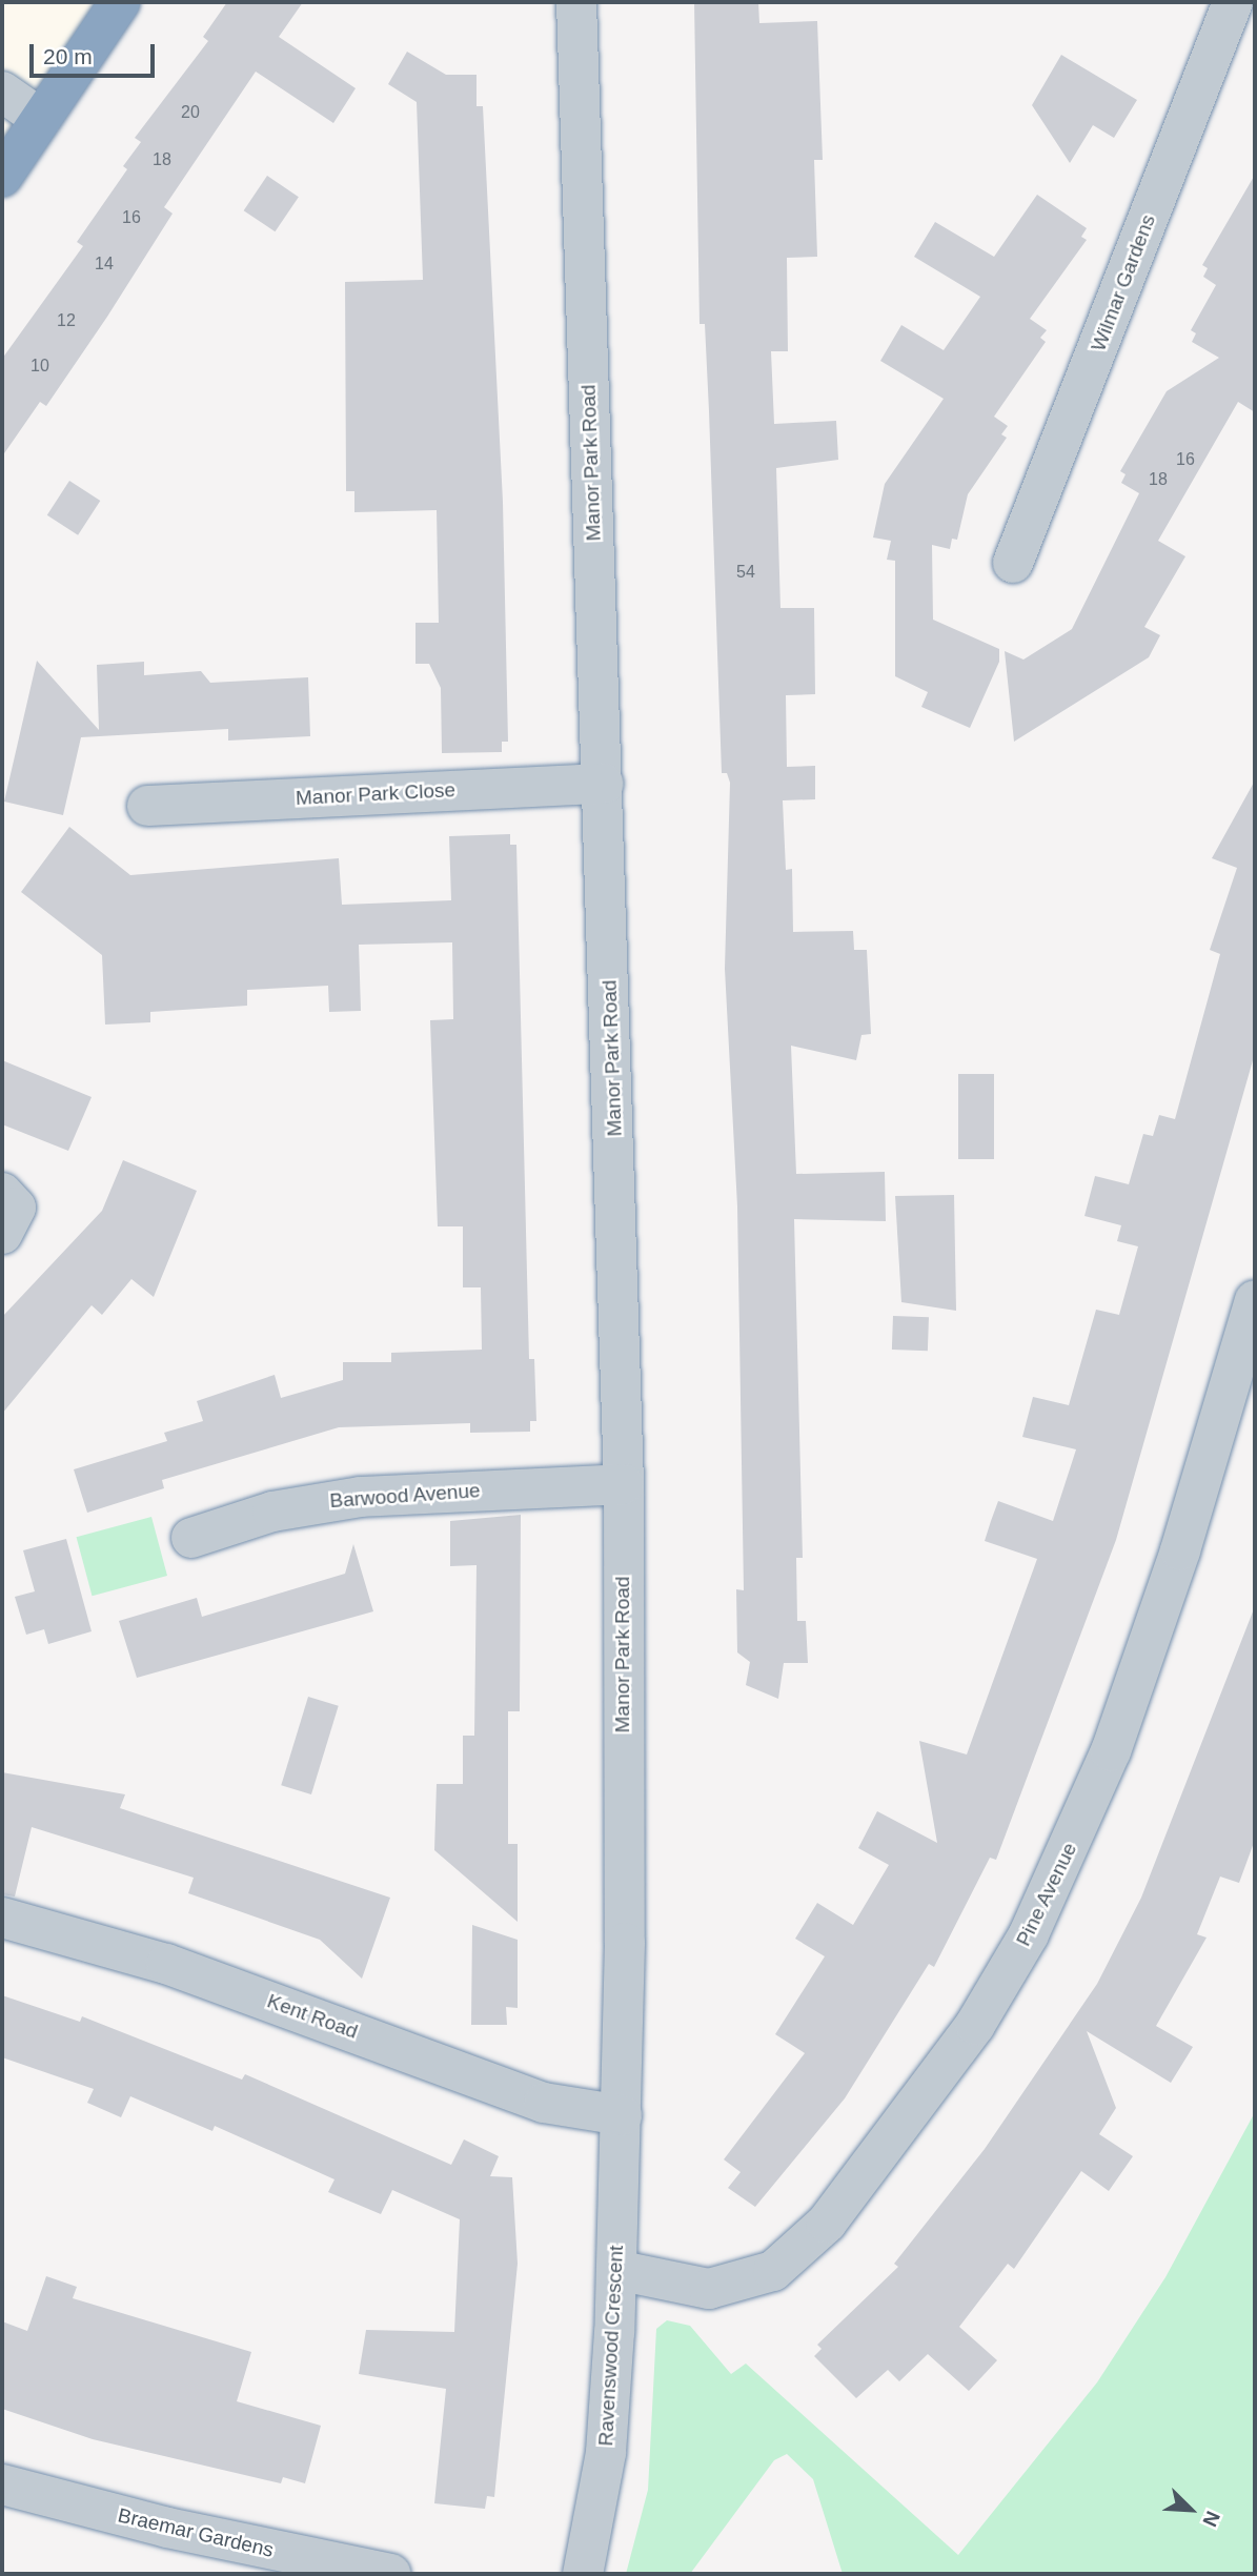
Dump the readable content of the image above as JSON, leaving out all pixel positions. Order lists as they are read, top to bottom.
{
  "streets": {
    "street": [
      "Wilmar Gardens",
      "Manor Park Road",
      "Manor Park Close",
      "Barwood Avenue",
      "Pine Avenue",
      "Kent Road",
      "Ravenswood Crescent",
      "Braemar Gardens"
    ]
  },
  "crossings": [
    ["Manor Park Road", "Manor Park Close"],
    ["Manor Park Road", "Barwood Avenue"],
    ["Manor Park Road", "Kent Road"],
    ["Manor Park Road", "Ravenswood Crescent"],
    ["Pine Avenue", "Ravenswood Crescent"],
    ["Kent Road", "Ravenswood Crescent"]
  ],
  "house_numbers": [
    "20",
    "18",
    "16",
    "14",
    "12",
    "10",
    "16",
    "18",
    "54"
  ],
  "scale_bar": "20 m",
  "north": "bottom right"
}
